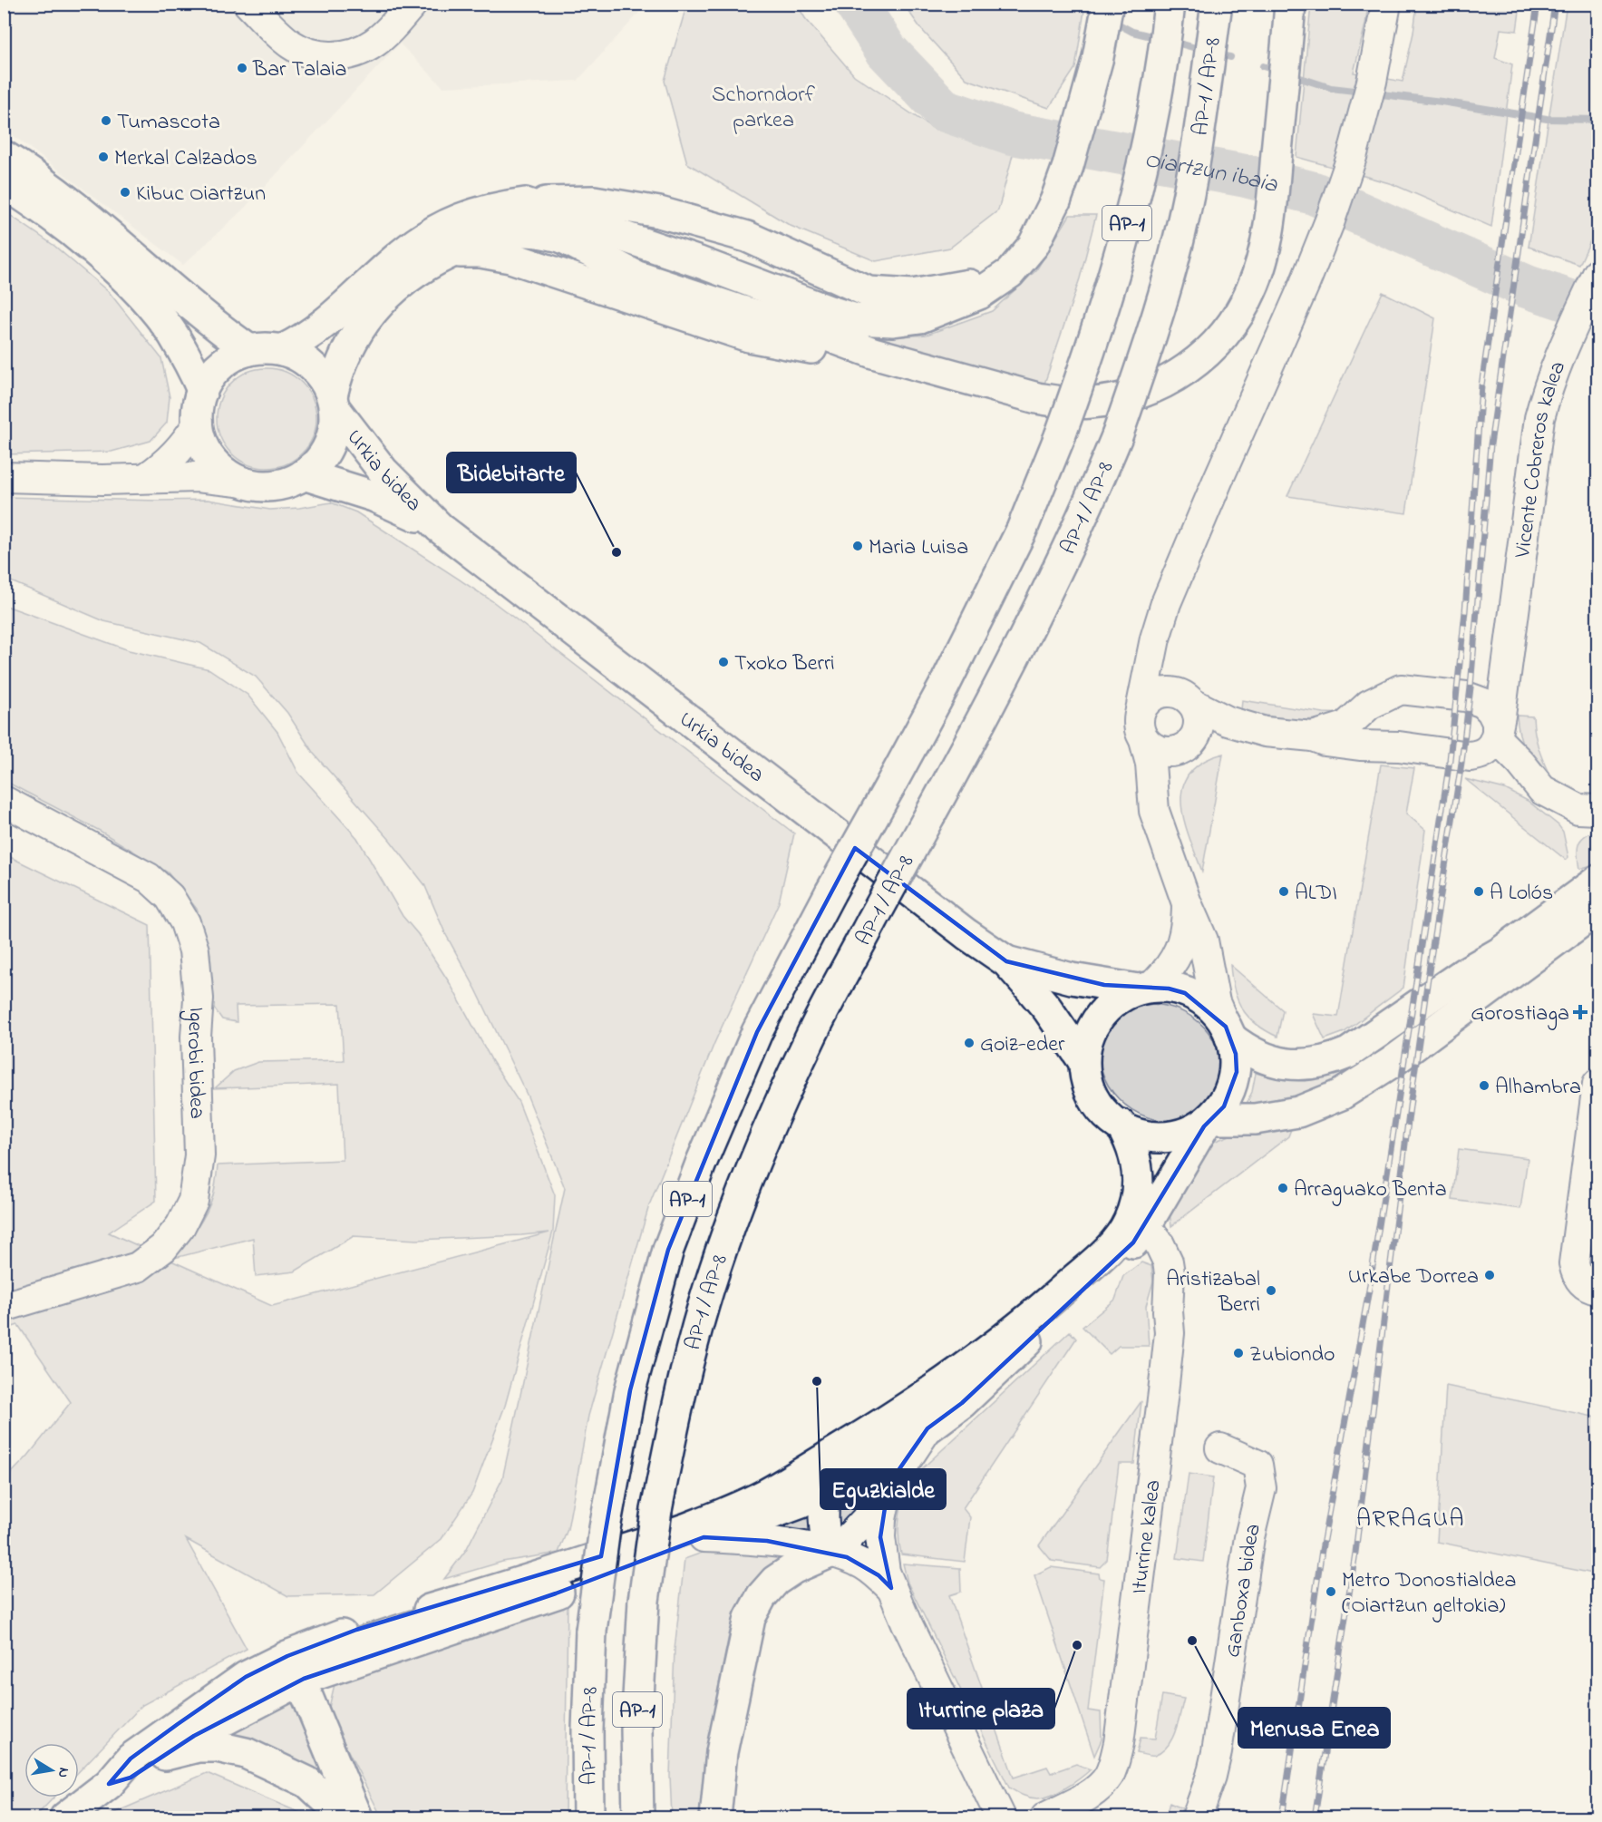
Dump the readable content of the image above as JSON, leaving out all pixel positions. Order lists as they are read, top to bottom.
{
  "streets": {
    "main road": ["AP-1 / AP-8", "AP-1", "Urkia bidea"],
    "street": [
      "Vicente Cobreros kalea",
      "Igerobi bidea",
      "Iturrine kalea",
      "Ganboxa bidea"
    ]
  },
  "districts": ["ARRAGUA"],
  "water": ["Oiartzun ibaia"],
  "parks": ["Schorndorf parkea"],
  "places": {
    "other": [
      "Bar Talaia",
      "Tumascota",
      "Merkal Calzados",
      "Kibuc Oiartzun",
      "Maria Luisa",
      "Bidebitarte",
      "Txoko Berri",
      "ALDI",
      "A Lolós",
      "Goiz-eder",
      "Alhambra",
      "Arraguako Benta",
      "Urkabe Dorrea",
      "Aristizabal Berri",
      "Zubiondo",
      "Eguzkialde",
      "Metro Donostialdea (Oiartzun geltokia)",
      "Menusa Enea",
      "Iturrine plaza"
    ],
    "health": ["Gorostiaga"]
  },
  "north": "right"
}
